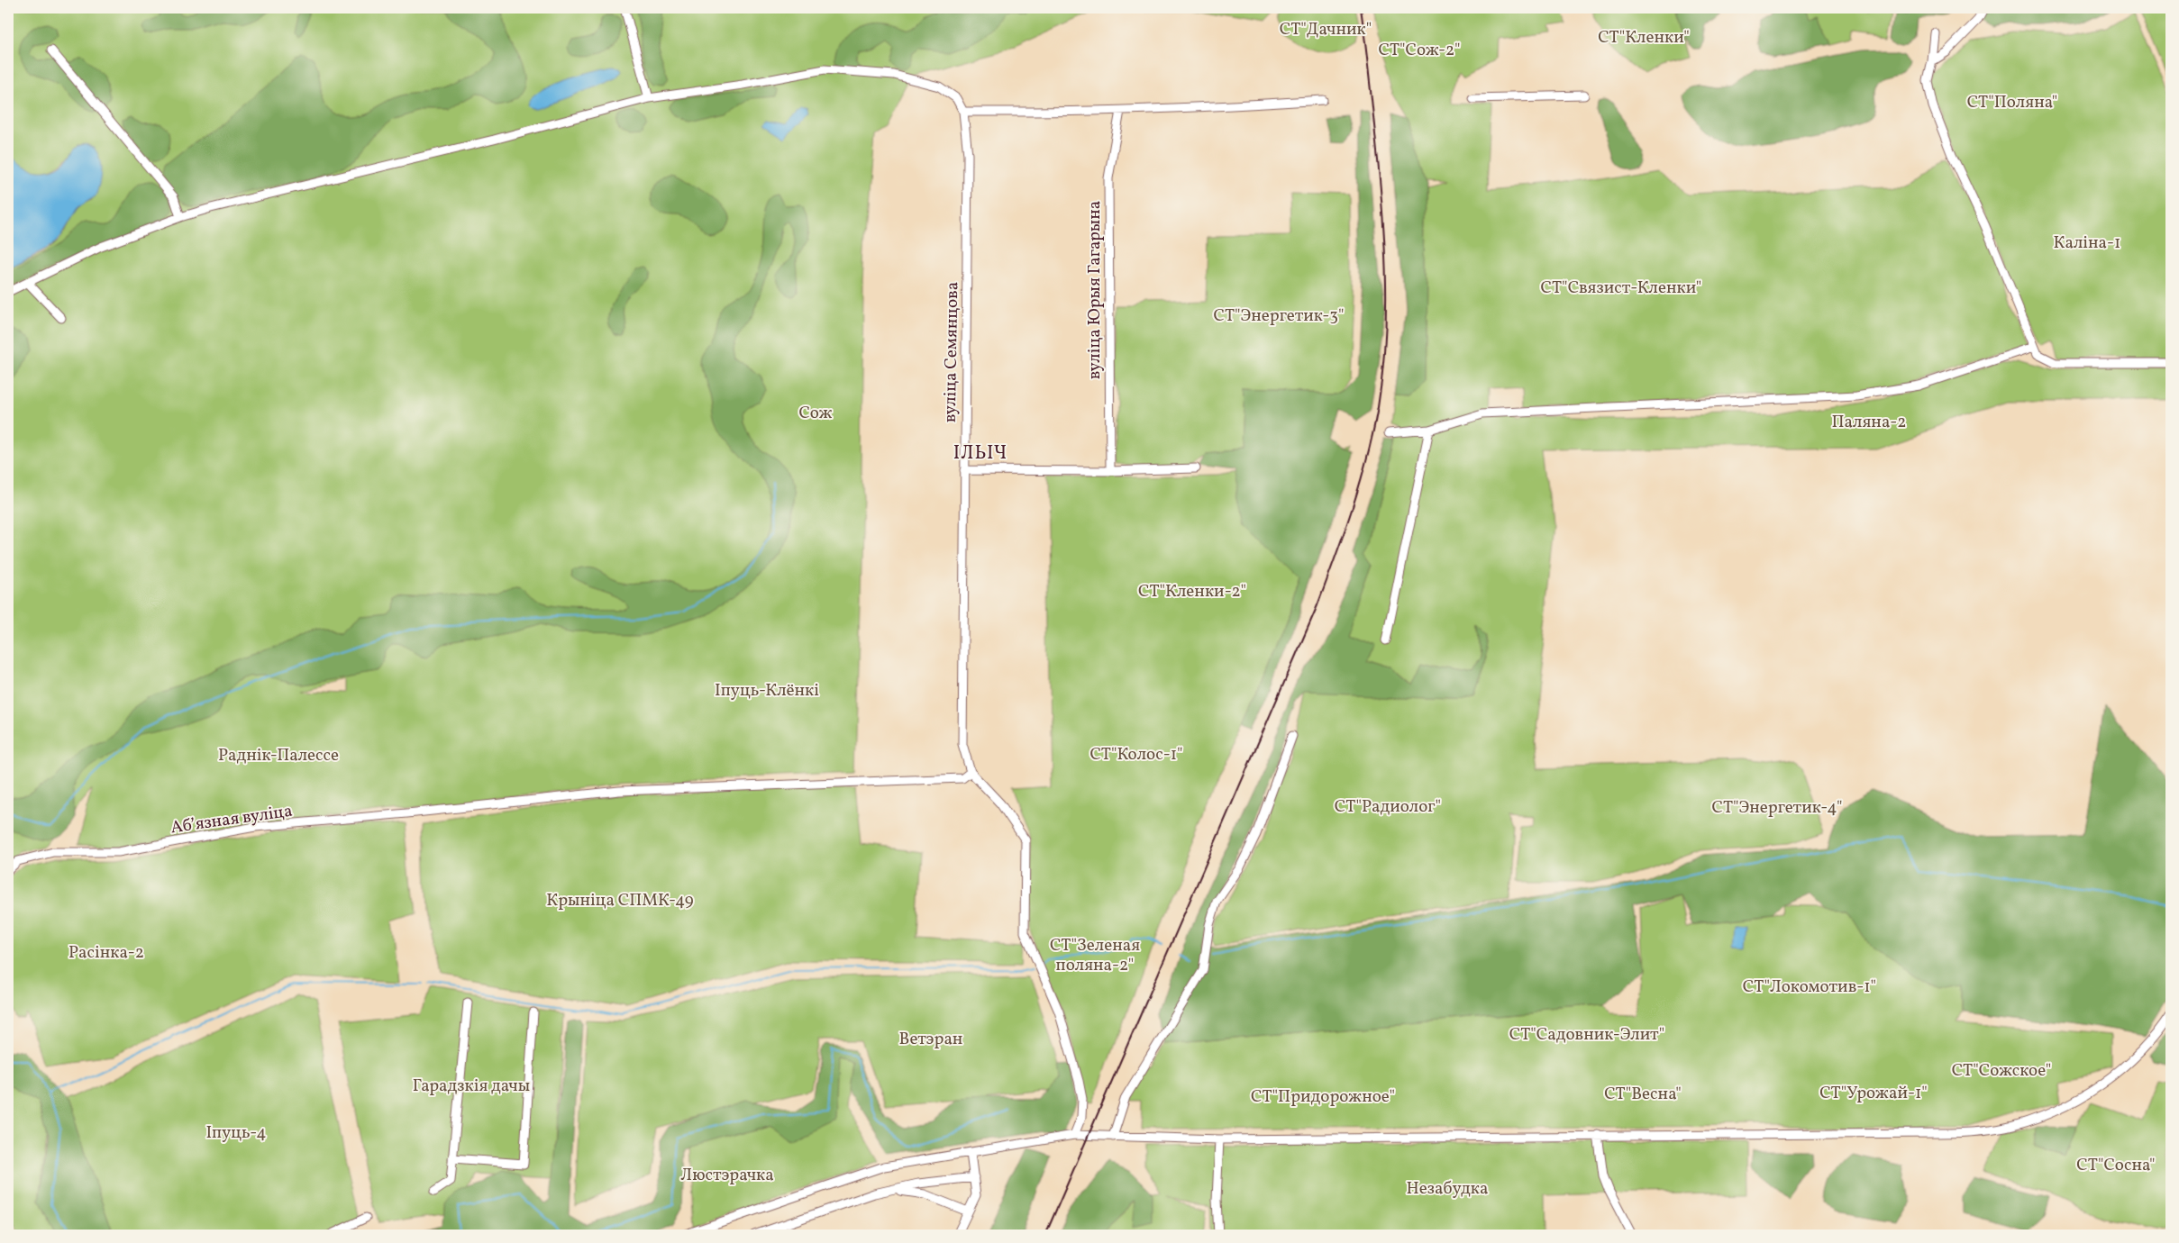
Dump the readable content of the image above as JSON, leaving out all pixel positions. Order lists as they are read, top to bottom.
{
  "streets": {
    "street": ["вуліца Юрыя Гагарына", "вуліца Семянцова", "Абʼязная вуліца"]
  },
  "crossings": [
    ["вуліца Семянцова", "Абʼязная вуліца"]
  ],
  "districts": ["ІЛЬІЧ"],
  "parks": [
    "СТ\"Дачник\"",
    "СТ\"Кленки\"",
    "СТ\"Сож-2\"",
    "СТ\"Поляна\"",
    "Каліна-1",
    "СТ\"Связист-Кленки\"",
    "СТ\"Энергетик-3\"",
    "Сож",
    "Паляна-2",
    "СТ\"Кленки-2\"",
    "Іпуць-Клёнкі",
    "СТ\"Колос-1\"",
    "Раднік-Палессе",
    "СТ\"Радиолог\"",
    "СТ\"Энергетик-4\"",
    "Крыніца СПМК-49",
    "СТ\"Зеленая поляна-2\"",
    "Расінка-2",
    "СТ\"Локомотив-1\"",
    "СТ\"Садовник-Элит\"",
    "Ветэран",
    "СТ\"Сожское\"",
    "Гарадзкія дачы",
    "СТ\"Урожай-1\"",
    "СТ\"Весна\"",
    "СТ\"Придорожное\"",
    "Іпуць-4",
    "СТ\"Сосна\"",
    "Люстэрачка",
    "Незабудка"
  ]
}
